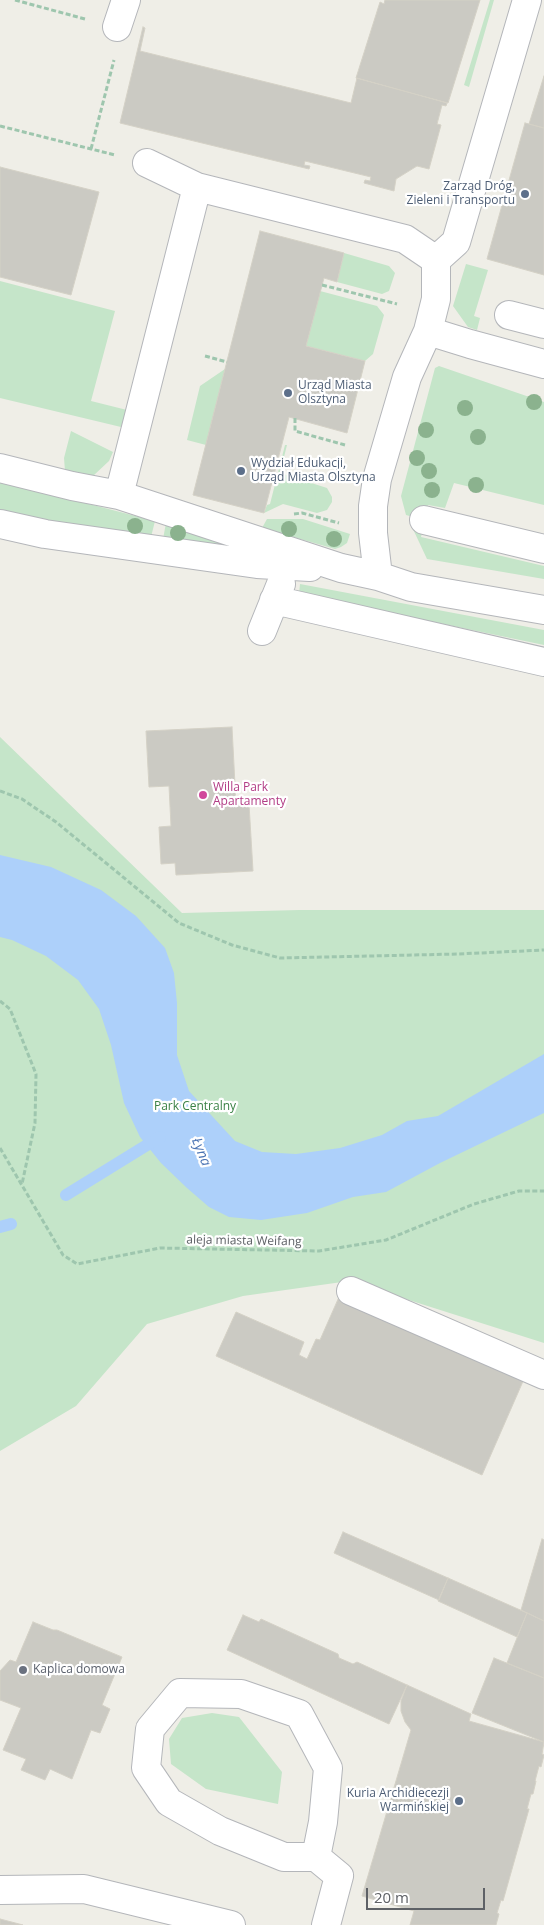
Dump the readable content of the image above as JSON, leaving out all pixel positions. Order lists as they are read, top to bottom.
{
  "streets": {
    "path": ["aleja miasta Weifang"]
  },
  "water": ["Łyna"],
  "parks": ["Park Centralny"],
  "places": [
    "Zarząd Dróg, Zieleni i Transportu",
    "Urząd Miasta Olsztyna",
    "Wydział Edukacji, Urząd Miasta Olsztyna",
    "Willa Park Apartamenty",
    "Kaplica domowa",
    "Kuria Archidiecezji Warmińskiej"
  ],
  "scale_bar": "20 m"
}
